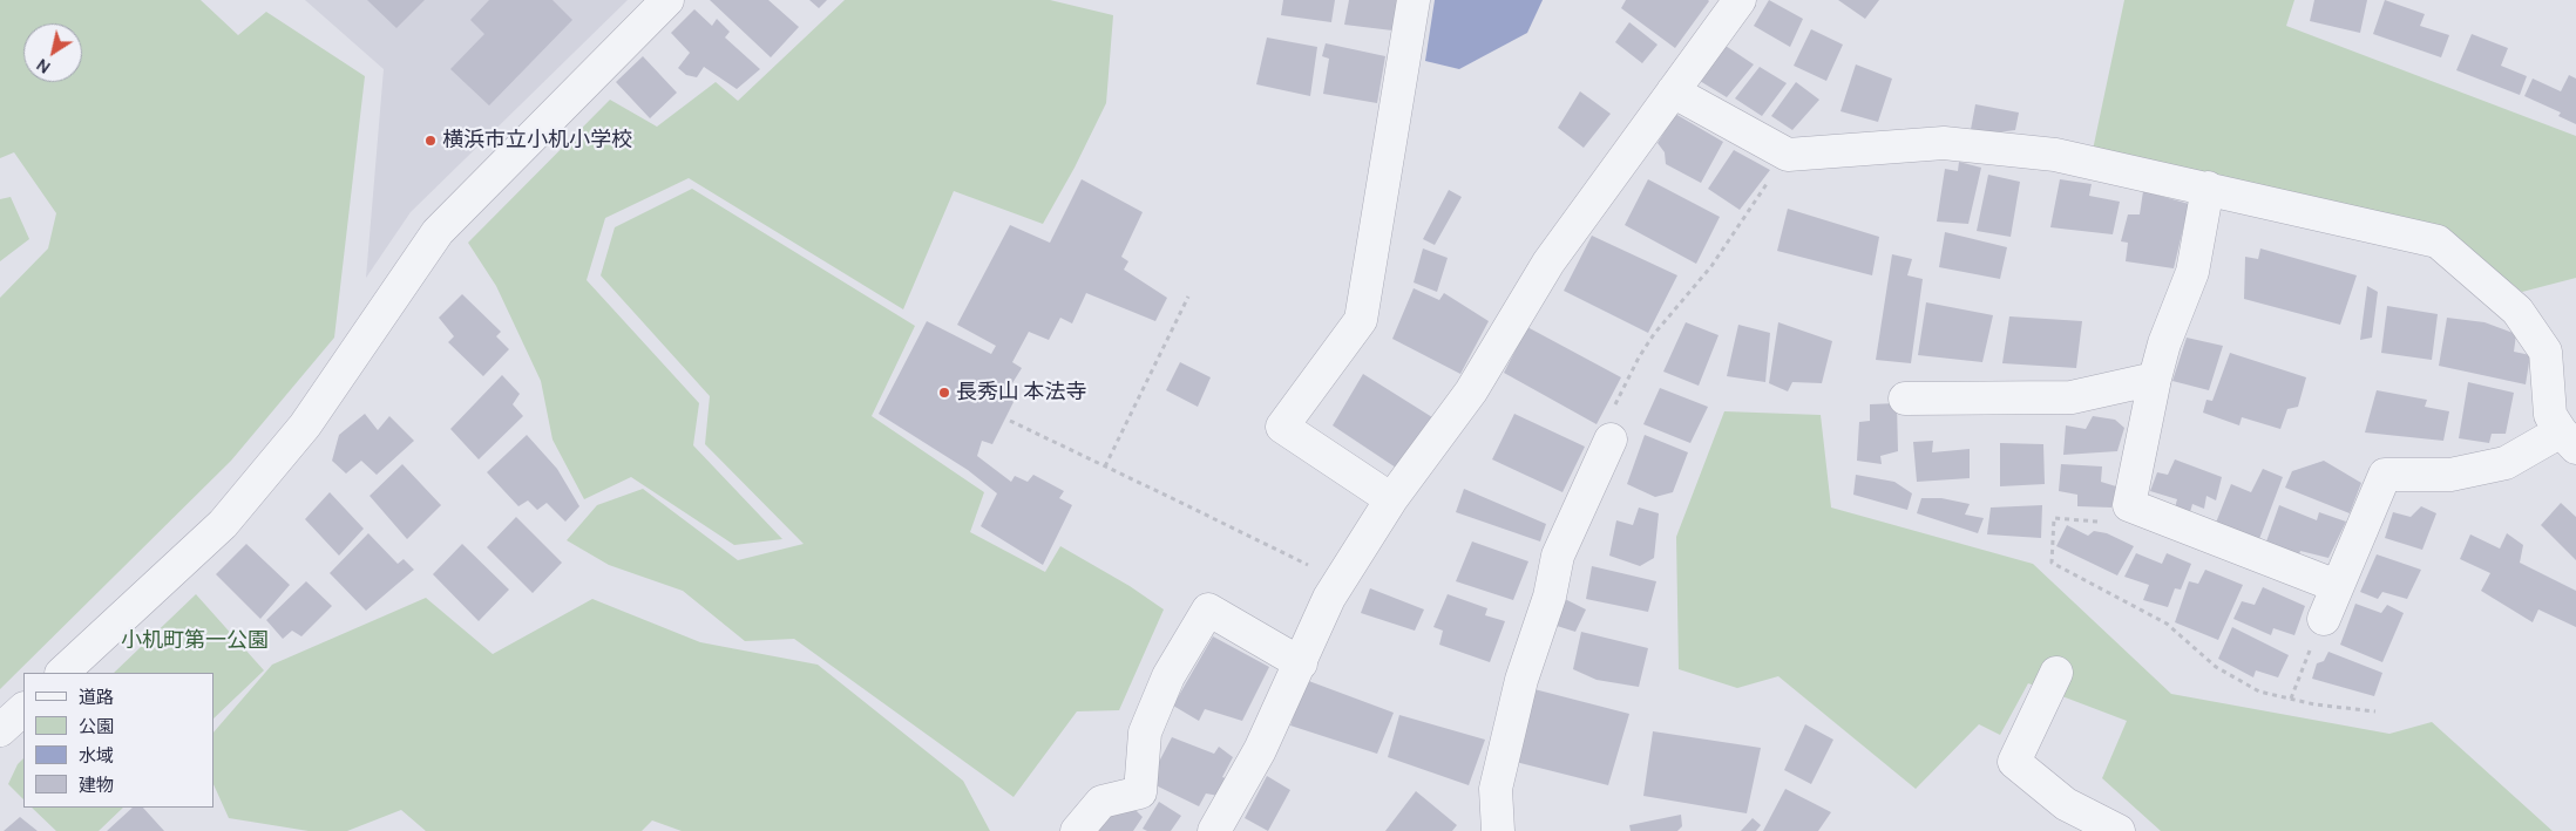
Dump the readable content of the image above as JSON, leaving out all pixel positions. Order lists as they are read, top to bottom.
{
  "parks": ["小机町第一公園"],
  "places": ["横浜市立小机小学校", "長秀山 本法寺"],
  "legend": [
    "道路",
    "公園",
    "水域",
    "建物"
  ],
  "north": "bottom left"
}
